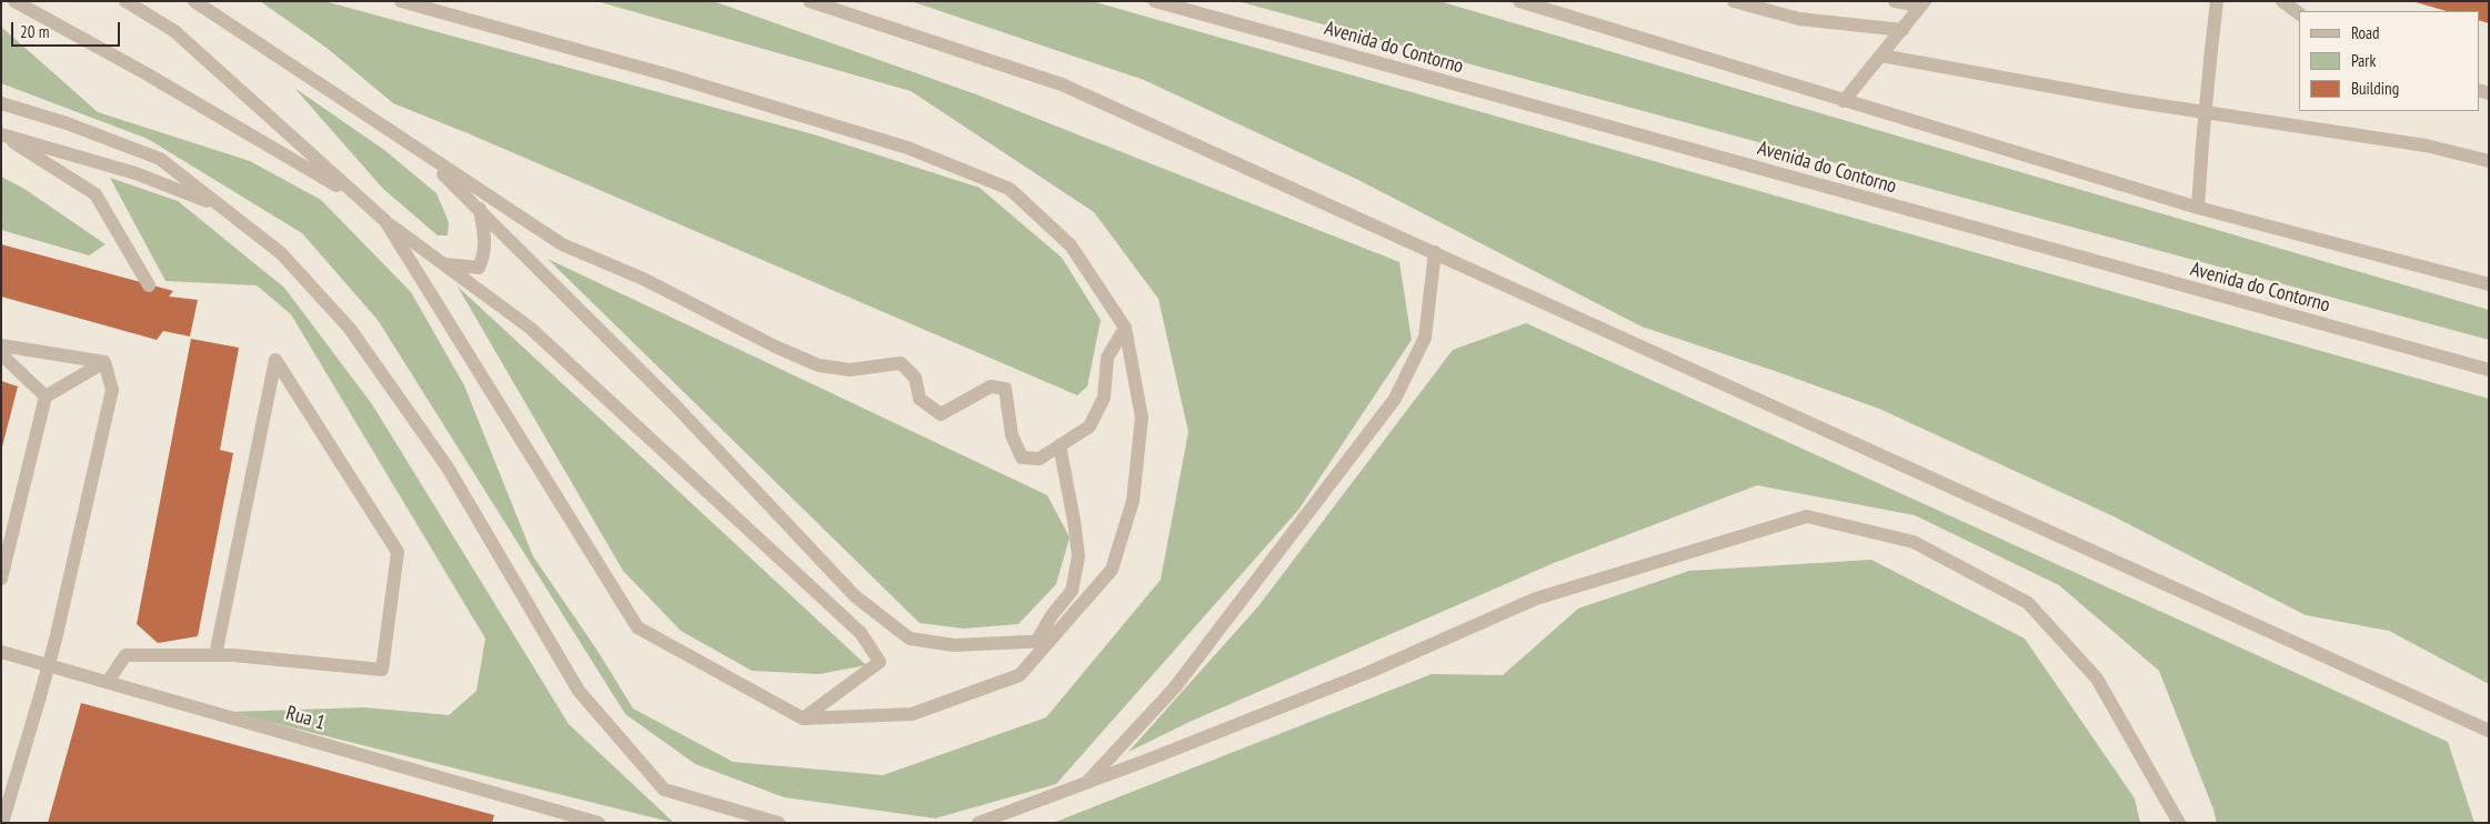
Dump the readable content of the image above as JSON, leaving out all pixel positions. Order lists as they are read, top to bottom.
{
  "streets": {
    "street": ["Avenida do Contorno", "Rua 1"]
  },
  "legend": ["Road", "Park", "Building"],
  "scale_bar": "20 m"
}
